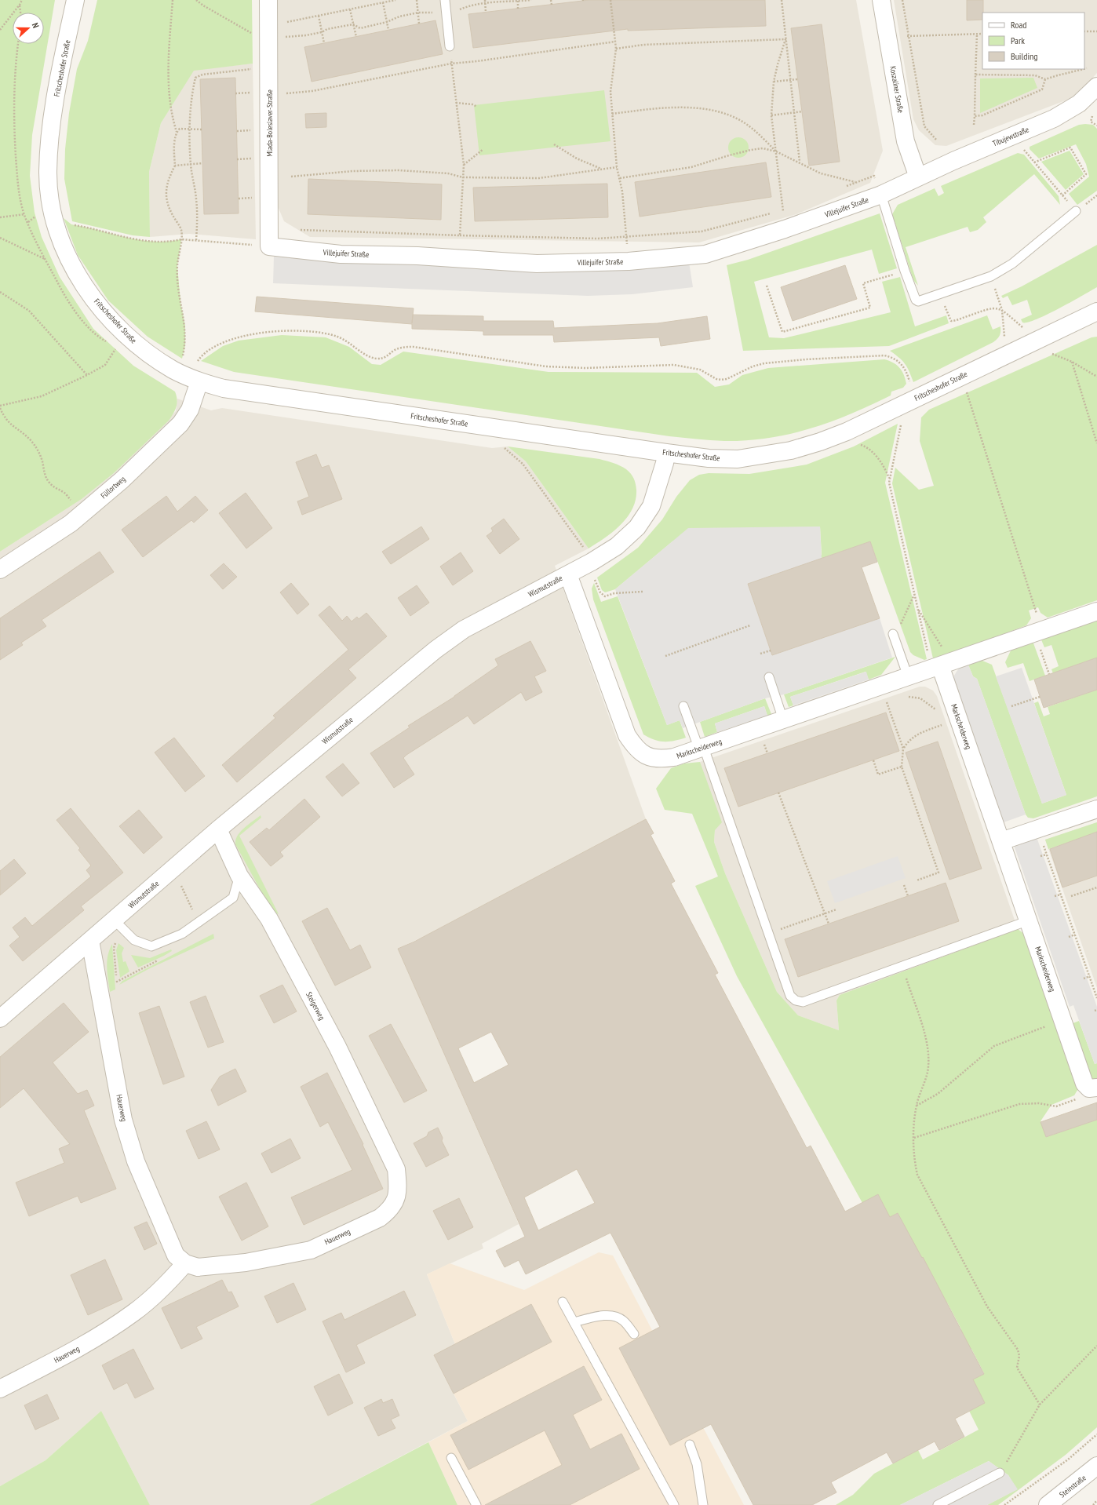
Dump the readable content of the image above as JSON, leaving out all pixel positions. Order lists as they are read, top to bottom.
{
  "streets": {
    "street": [
      "Fritscheshofer Straße",
      "Koszaliner Straße",
      "Mlada-Boleslaver-Straße",
      "Tibujewstraße",
      "Villejuifer Straße",
      "Füllortweg",
      "Wismutstraße",
      "Markscheiderweg",
      "Steigerweg",
      "Hauerweg",
      "Steinstraße"
    ]
  },
  "crossings": [
    ["Fritscheshofer Straße", "Füllortweg"],
    ["Fritscheshofer Straße", "Wismutstraße"],
    ["Koszaliner Straße", "Tibujewstraße"],
    ["Koszaliner Straße", "Villejuifer Straße"],
    ["Mlada-Boleslaver-Straße", "Villejuifer Straße"],
    ["Tibujewstraße", "Villejuifer Straße"],
    ["Wismutstraße", "Markscheiderweg"],
    ["Wismutstraße", "Steigerweg"],
    ["Wismutstraße", "Hauerweg"],
    ["Steigerweg", "Hauerweg"]
  ],
  "legend": ["Road", "Park", "Building"],
  "north": "right"
}
